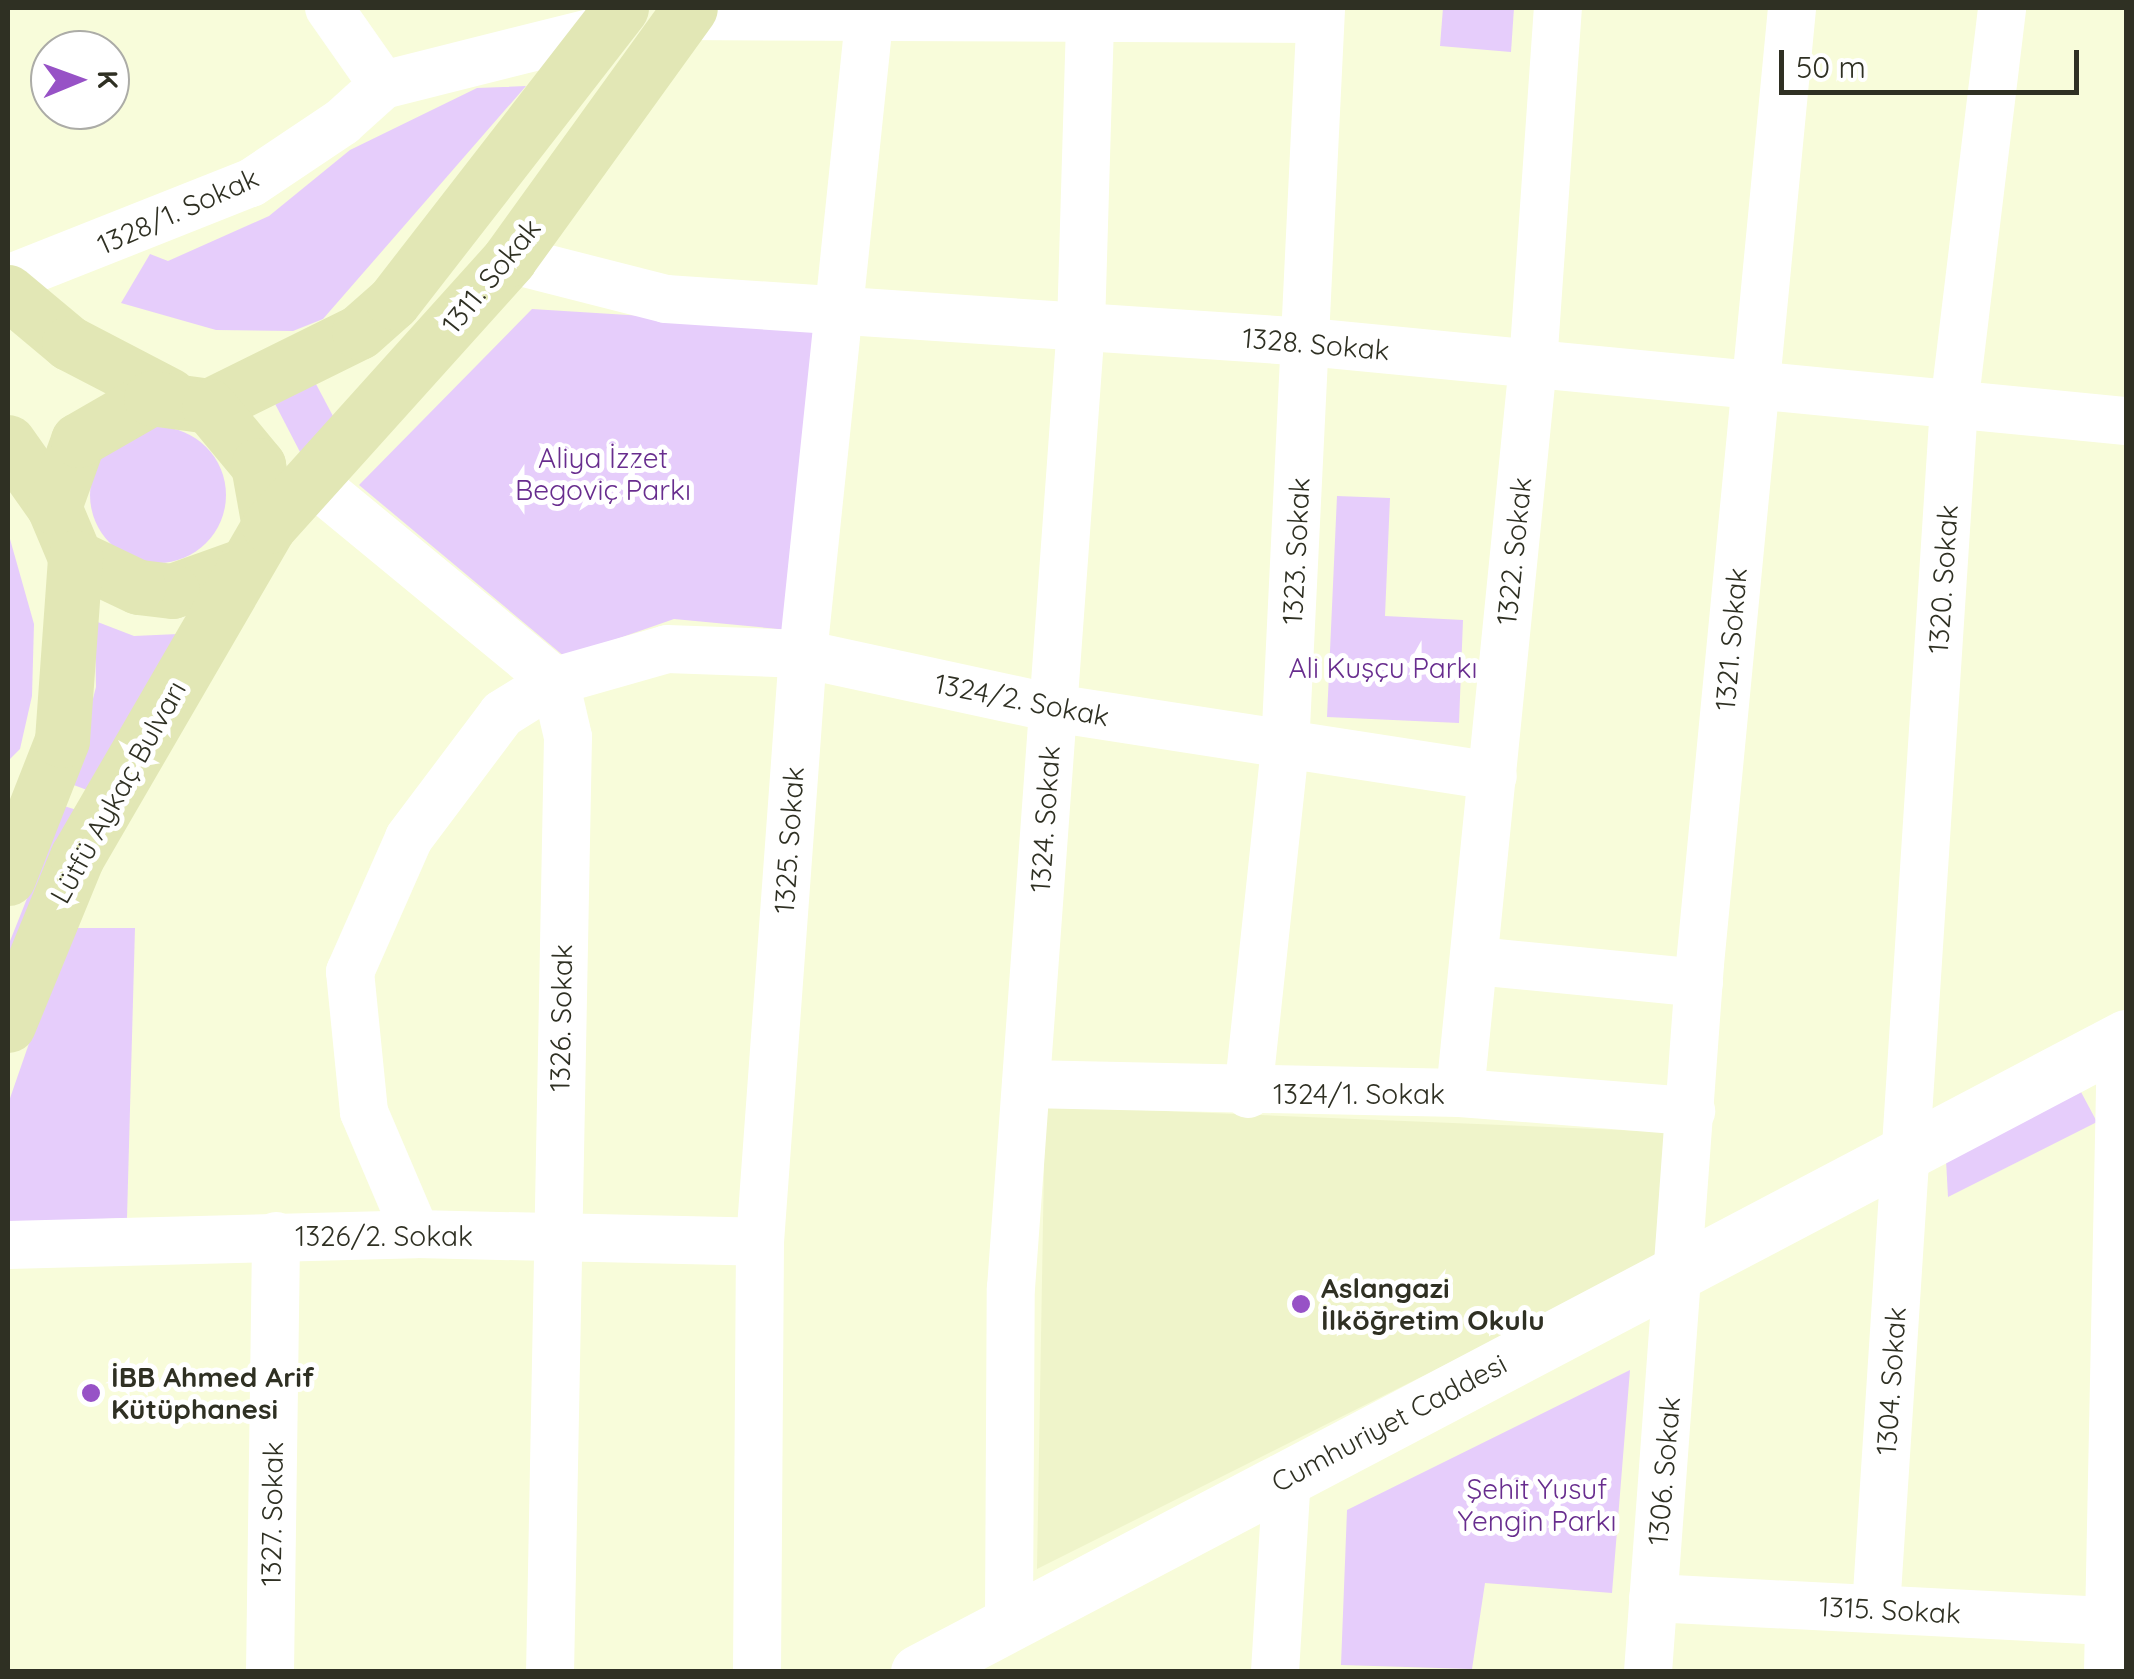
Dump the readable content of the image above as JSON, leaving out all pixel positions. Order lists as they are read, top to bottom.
{
  "streets": {
    "main road": ["1311. Sokak", "Lütfü Aykaç Bulvarı", "Cumhuriyet Caddesi"],
    "street": [
      "1328/1. Sokak",
      "1328. Sokak",
      "1323. Sokak",
      "1322. Sokak",
      "1320. Sokak",
      "1321. Sokak",
      "1324/2. Sokak",
      "1324. Sokak",
      "1325. Sokak",
      "1326. Sokak",
      "1324/1. Sokak",
      "1326/2. Sokak",
      "1304. Sokak",
      "1306. Sokak",
      "1327. Sokak",
      "1315. Sokak"
    ]
  },
  "crossings": [
    ["1311. Sokak", "1328. Sokak"],
    ["1311. Sokak", "Lütfü Aykaç Bulvarı"],
    ["1328. Sokak", "1323. Sokak"],
    ["1328. Sokak", "1322. Sokak"],
    ["1328. Sokak", "1320. Sokak"],
    ["1328. Sokak", "1321. Sokak"],
    ["1328. Sokak", "1324. Sokak"],
    ["1328. Sokak", "1325. Sokak"],
    ["1323. Sokak", "1324/2. Sokak"],
    ["1323. Sokak", "1324/1. Sokak"],
    ["1322. Sokak", "1324/2. Sokak"],
    ["1322. Sokak", "1324/1. Sokak"],
    ["1320. Sokak", "1304. Sokak"],
    ["1320. Sokak", "Cumhuriyet Caddesi"],
    ["1321. Sokak", "1324/1. Sokak"],
    ["1321. Sokak", "Cumhuriyet Caddesi"],
    ["1321. Sokak", "1306. Sokak"],
    ["1324/2. Sokak", "1324. Sokak"],
    ["1324/2. Sokak", "1325. Sokak"],
    ["1324/2. Sokak", "1326. Sokak"],
    ["1324/2. Sokak", "1326/2. Sokak"],
    ["1324. Sokak", "1324/1. Sokak"],
    ["1324. Sokak", "Cumhuriyet Caddesi"],
    ["1325. Sokak", "1326/2. Sokak"],
    ["1326. Sokak", "1326/2. Sokak"],
    ["1326/2. Sokak", "1327. Sokak"],
    ["1304. Sokak", "Cumhuriyet Caddesi"],
    ["1304. Sokak", "1315. Sokak"],
    ["Cumhuriyet Caddesi", "1306. Sokak"],
    ["1306. Sokak", "1315. Sokak"]
  ],
  "parks": ["Aliya İzzet Begoviç Parkı", "Ali Kuşçu Parkı", "Şehit Yusuf Yengin Parkı"],
  "places": ["Aslangazi İlköğretim Okulu", "İBB Ahmed Arif Kütüphanesi"],
  "scale_bar": "50 m",
  "north": "right"
}
